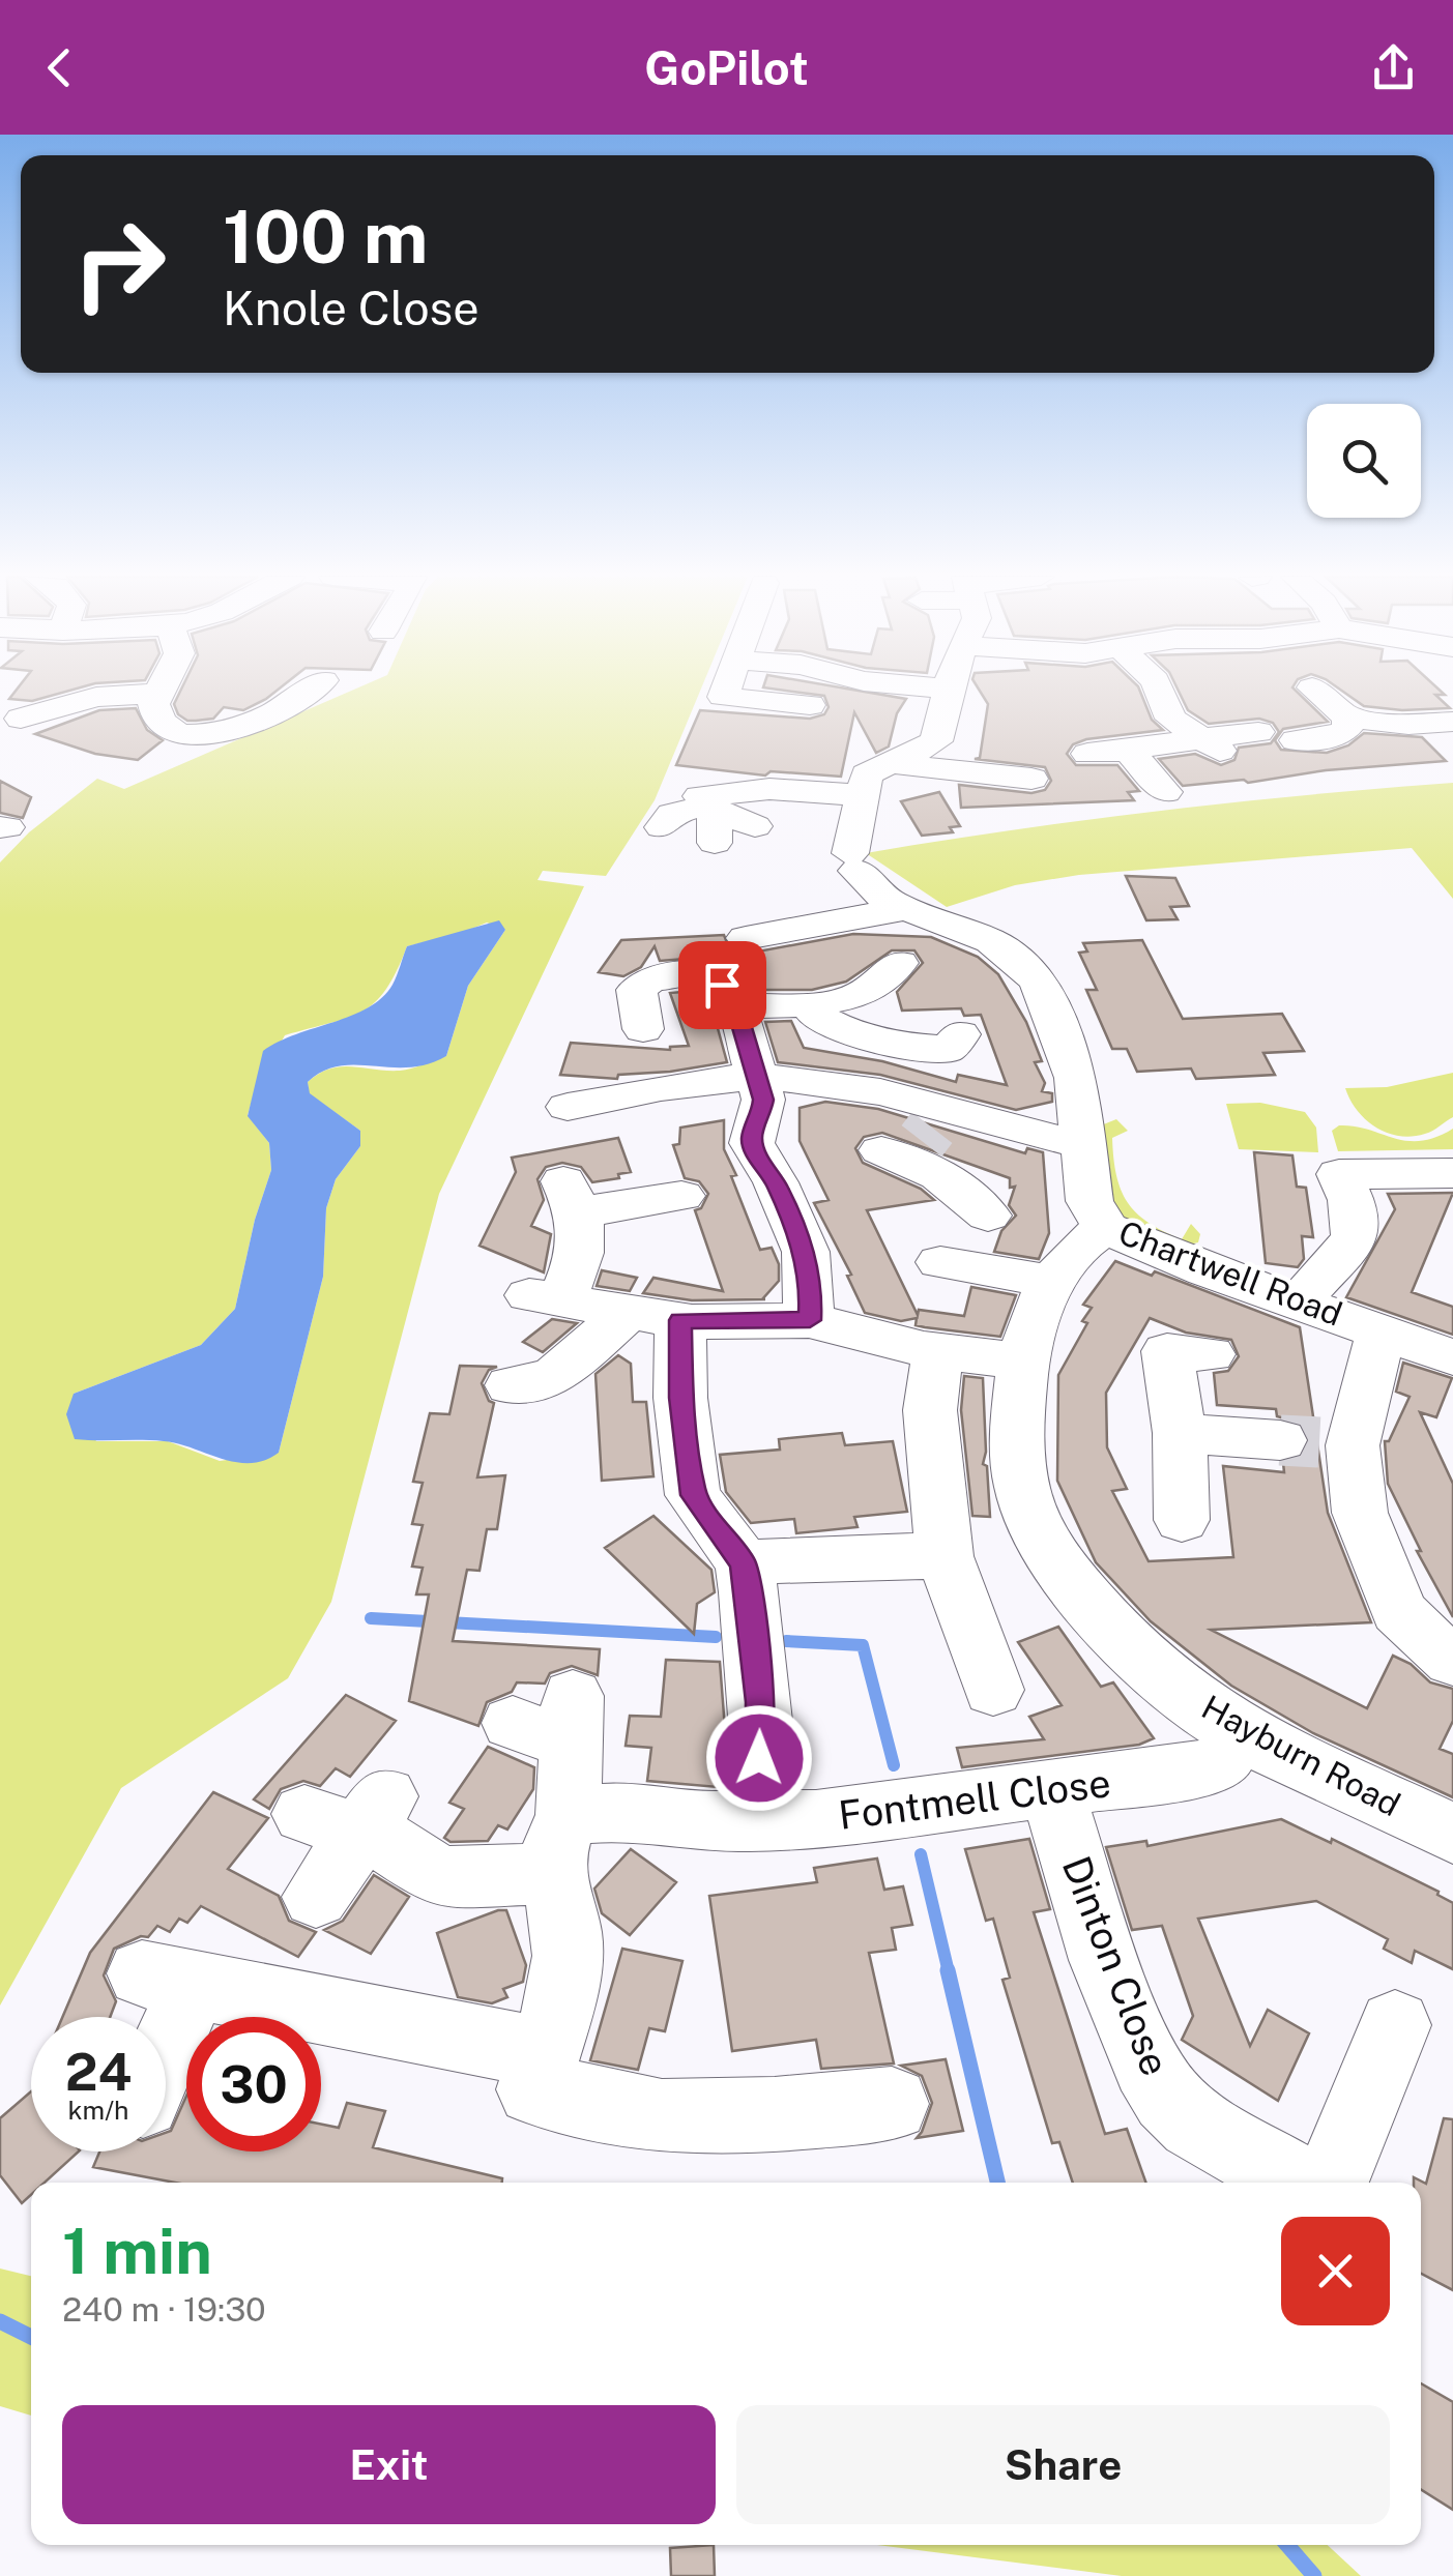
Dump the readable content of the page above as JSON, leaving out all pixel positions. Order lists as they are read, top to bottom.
{
  "streets": {
    "street": [
      "Chartwell Road",
      "Hayburn Road",
      "Fontmell Close",
      "Dinton Close"
    ]
  },
  "crossings": [
    ["Chartwell Road", "Hayburn Road"],
    ["Hayburn Road", "Fontmell Close"],
    ["Fontmell Close", "Dinton Close"]
  ],
  "page": {
    "header": "GoPilot",
    "turn": ["100 m", "Knole Close"],
    "speed": "24 km/h",
    "limit": "30",
    "heading": ["1 min", "240 m · 19:30"],
    "buttons": ["Exit", "Share"]
  }
}
